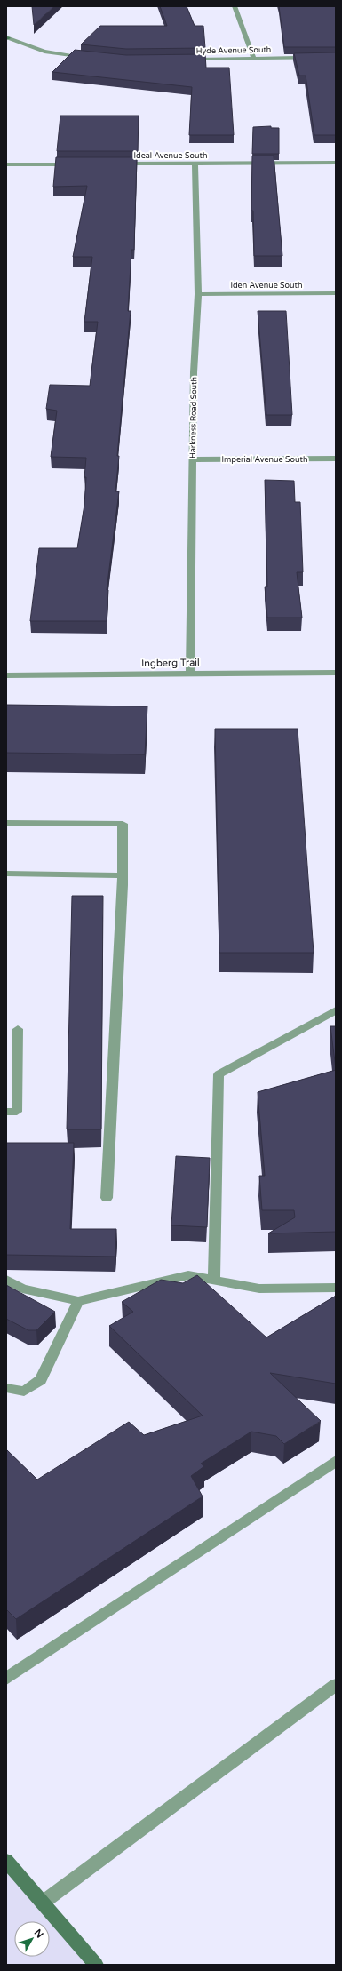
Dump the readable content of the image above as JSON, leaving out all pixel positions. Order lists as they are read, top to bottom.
{
  "streets": {
    "street": [
      "Hyde Avenue South",
      "Ideal Avenue South",
      "Iden Avenue South",
      "Harkness Road South",
      "Imperial Avenue South",
      "Ingberg Trail"
    ]
  },
  "crossings": [
    ["Ideal Avenue South", "Harkness Road South"],
    ["Iden Avenue South", "Harkness Road South"],
    ["Harkness Road South", "Imperial Avenue South"],
    ["Harkness Road South", "Ingberg Trail"]
  ],
  "north": "top right"
}
